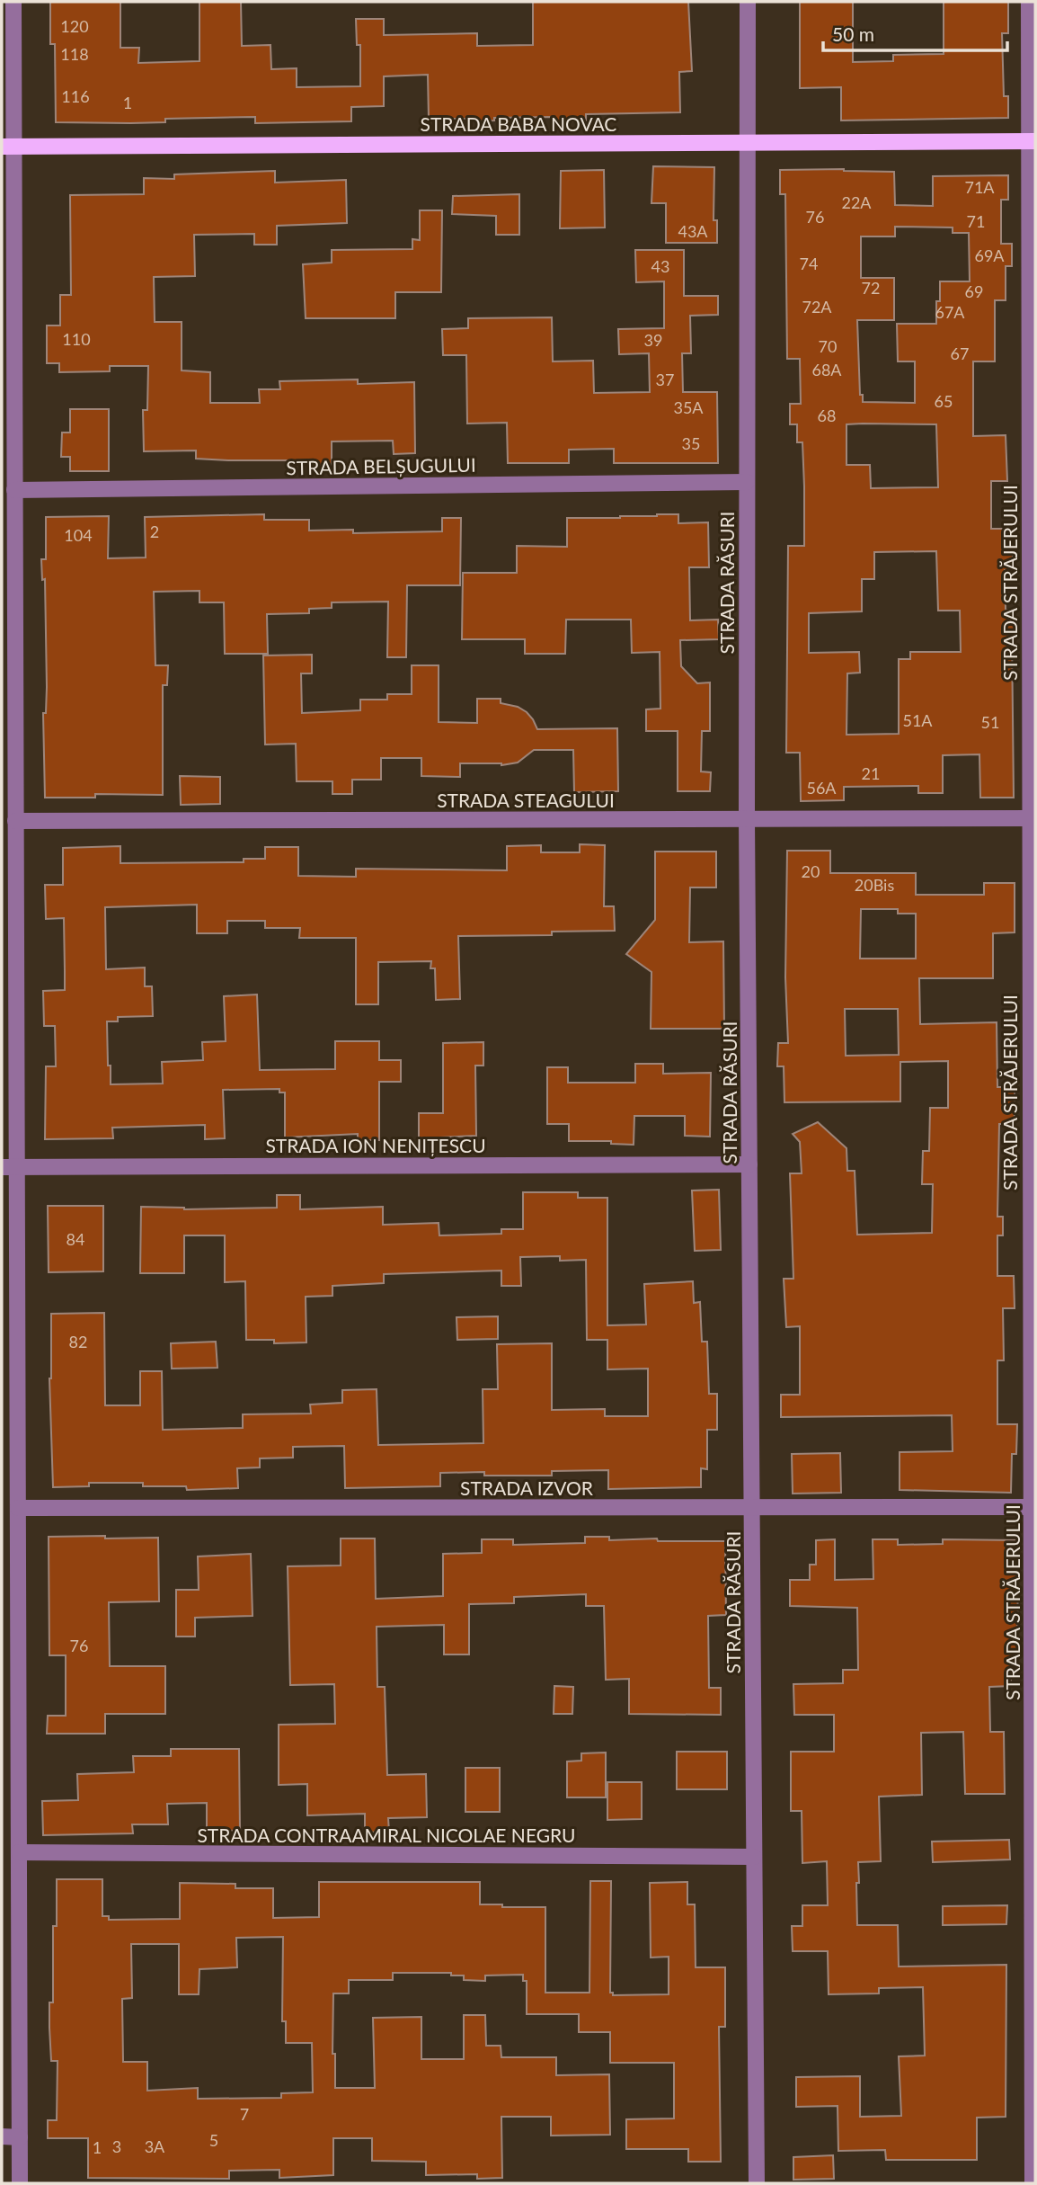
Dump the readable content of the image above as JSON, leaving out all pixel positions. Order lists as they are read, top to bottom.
{
  "streets": {
    "main road": ["STRADA BABA NOVAC"],
    "street": [
      "STRADA BELȘUGULUI",
      "STRADA RĂSURI",
      "STRADA STRĂJERULUI",
      "STRADA STEAGULUI",
      "STRADA ION NENIȚESCU",
      "STRADA IZVOR",
      "STRADA CONTRAAMIRAL NICOLAE NEGRU"
    ]
  },
  "crossings": [
    ["STRADA BABA NOVAC", "STRADA RĂSURI"],
    ["STRADA BABA NOVAC", "STRADA STRĂJERULUI"],
    ["STRADA BELȘUGULUI", "STRADA RĂSURI"],
    ["STRADA RĂSURI", "STRADA STEAGULUI"],
    ["STRADA RĂSURI", "STRADA ION NENIȚESCU"],
    ["STRADA RĂSURI", "STRADA IZVOR"],
    ["STRADA RĂSURI", "STRADA CONTRAAMIRAL NICOLAE NEGRU"],
    ["STRADA STRĂJERULUI", "STRADA STEAGULUI"],
    ["STRADA STRĂJERULUI", "STRADA IZVOR"]
  ],
  "house_numbers": [
    "120",
    "118",
    "116",
    "1",
    "71A",
    "22A",
    "76",
    "71",
    "43A",
    "69A",
    "74",
    "43",
    "72",
    "69",
    "72A",
    "67A",
    "110",
    "39",
    "70",
    "67",
    "68A",
    "37",
    "65",
    "35A",
    "68",
    "35",
    "2",
    "104",
    "51A",
    "51",
    "21",
    "56A",
    "20",
    "20Bis",
    "84",
    "82",
    "76",
    "7",
    "5",
    "3",
    "3A",
    "1"
  ],
  "scale_bar": "50 m"
}
